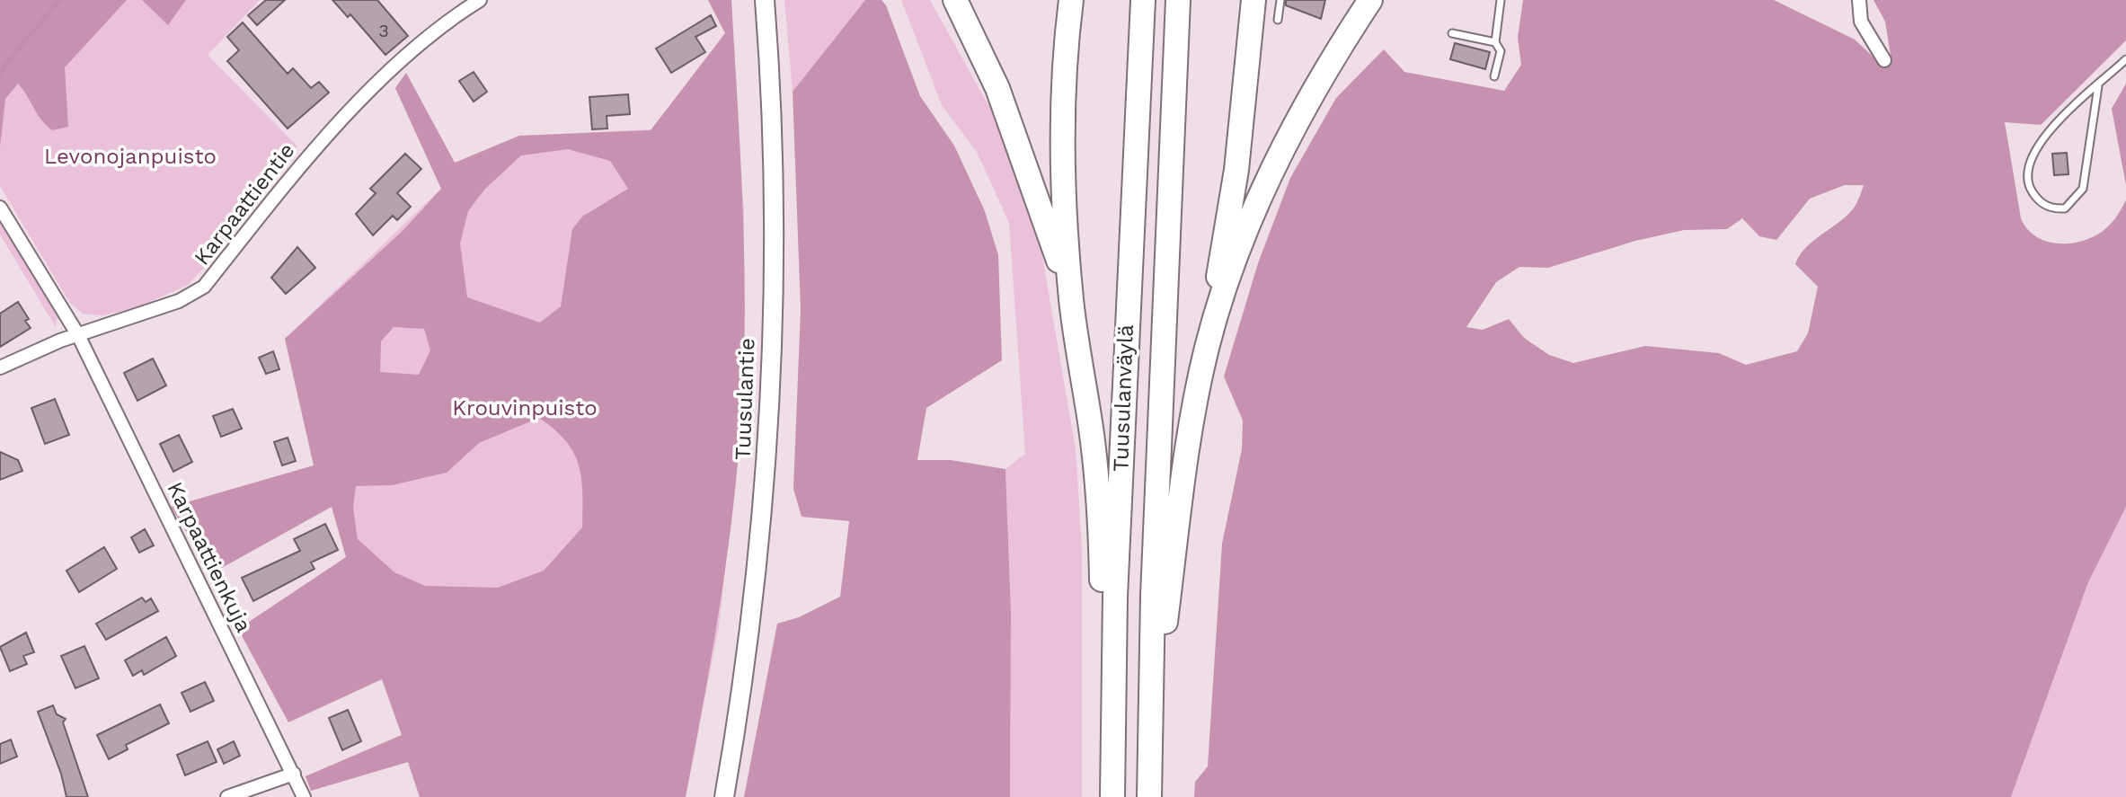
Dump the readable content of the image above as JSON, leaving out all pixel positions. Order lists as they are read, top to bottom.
{
  "streets": {
    "highway": ["Tuusulanväylä"],
    "main road": ["Tuusulantie"],
    "street": ["Karpaattientie", "Karpaattienkuja"]
  },
  "crossings": [
    ["Karpaattientie", "Karpaattienkuja"]
  ],
  "parks": ["Levonojanpuisto", "Krouvinpuisto"],
  "house_numbers": ["3"]
}
